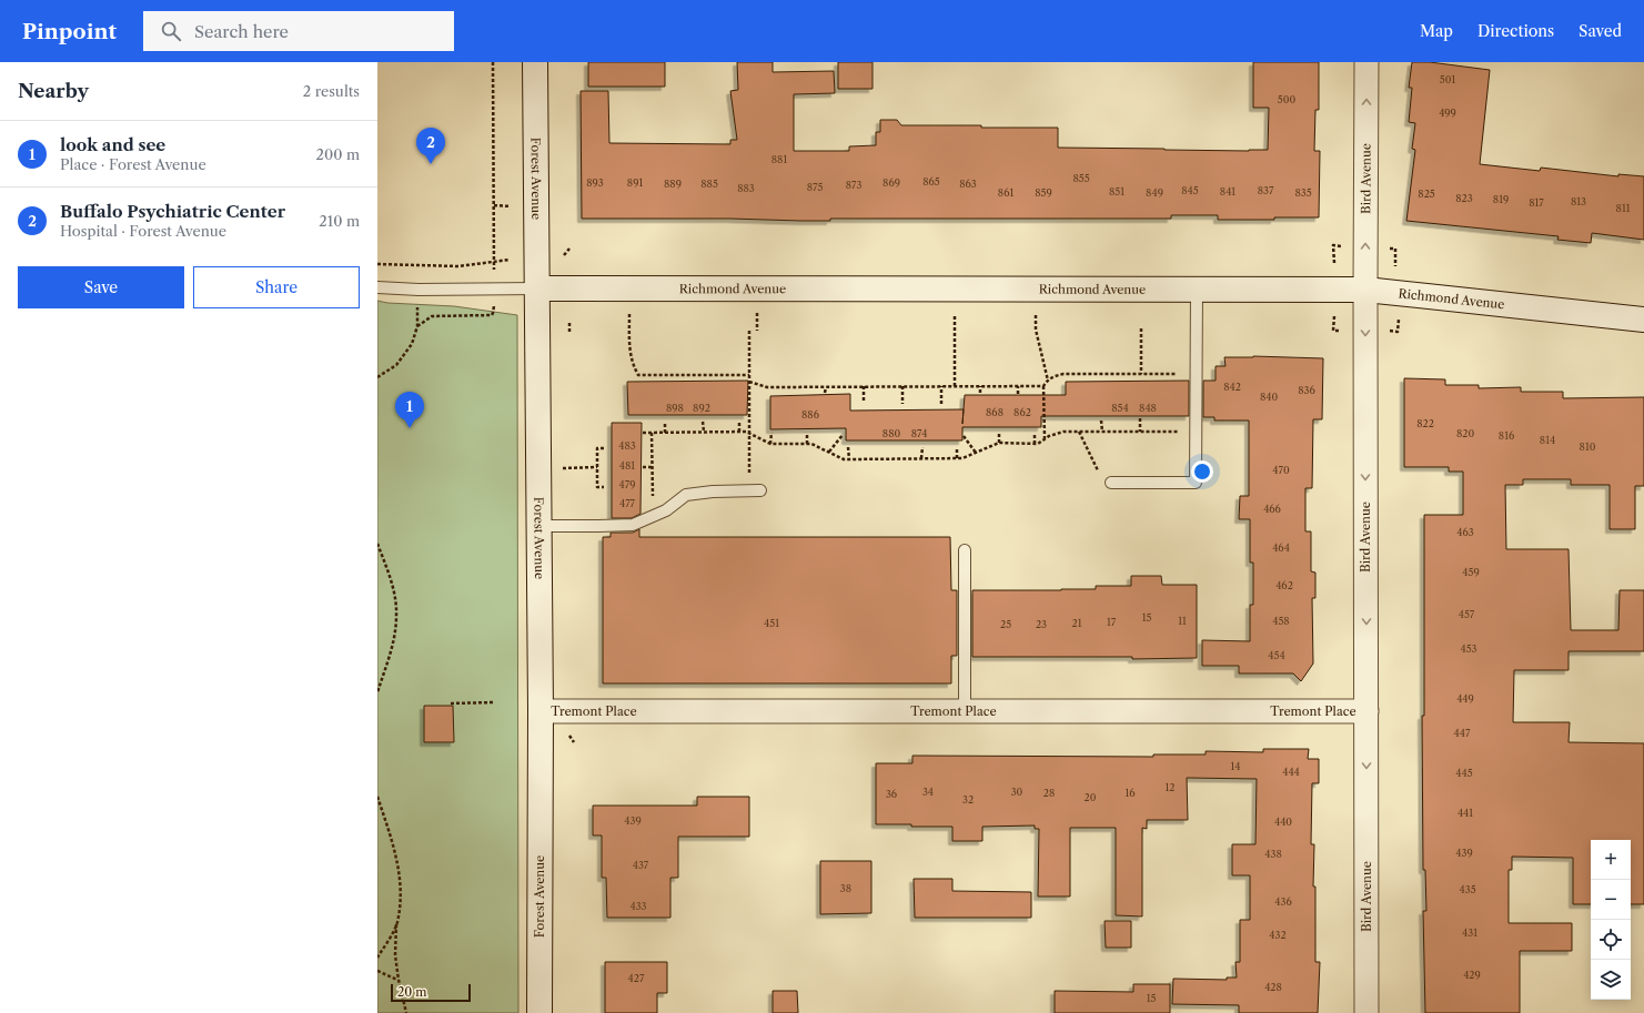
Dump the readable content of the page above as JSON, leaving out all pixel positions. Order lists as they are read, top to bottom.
{
  "streets": {
    "street": [
      "Forest Avenue",
      "Bird Avenue",
      "Richmond Avenue",
      "Tremont Place"
    ]
  },
  "crossings": [
    ["Forest Avenue", "Richmond Avenue"],
    ["Forest Avenue", "Tremont Place"],
    ["Bird Avenue", "Richmond Avenue"],
    ["Bird Avenue", "Tremont Place"]
  ],
  "house_numbers": [
    "501",
    "500",
    "499",
    "881",
    "855",
    "865",
    "893",
    "891",
    "869",
    "889",
    "885",
    "863",
    "873",
    "875",
    "883",
    "845",
    "837",
    "851",
    "841",
    "861",
    "859",
    "849",
    "835",
    "825",
    "823",
    "819",
    "813",
    "817",
    "811",
    "842",
    "836",
    "840",
    "898",
    "892",
    "854",
    "848",
    "868",
    "862",
    "886",
    "822",
    "880",
    "874",
    "820",
    "816",
    "814",
    "483",
    "810",
    "481",
    "470",
    "479",
    "477",
    "466",
    "463",
    "464",
    "459",
    "462",
    "457",
    "15",
    "11",
    "458",
    "17",
    "451",
    "21",
    "25",
    "23",
    "453",
    "454",
    "449",
    "447",
    "14",
    "444",
    "445",
    "12",
    "34",
    "30",
    "28",
    "16",
    "36",
    "20",
    "32",
    "441",
    "439",
    "440",
    "439",
    "438",
    "437",
    "38",
    "435",
    "436",
    "433",
    "431",
    "432",
    "429",
    "427",
    "428",
    "15"
  ],
  "scale_bar": "20 m",
  "page": {
    "header": "Pinpoint",
    "search": "Search here",
    "nav": ["Map", "Directions", "Saved"],
    "heading": ["Nearby", "2 results"],
    "list": [
      {
        "mark": "1",
        "name": "look and see",
        "note": "Place · Forest Avenue",
        "value": "200 m"
      },
      {
        "mark": "2",
        "name": "Buffalo Psychiatric Center",
        "note": "Hospital · Forest Avenue",
        "value": "210 m"
      }
    ],
    "pins": ["2", "1"],
    "buttons": ["Save", "Share"],
    "map_buttons": ["+", "−"],
    "scale": "20 m"
  }
}
